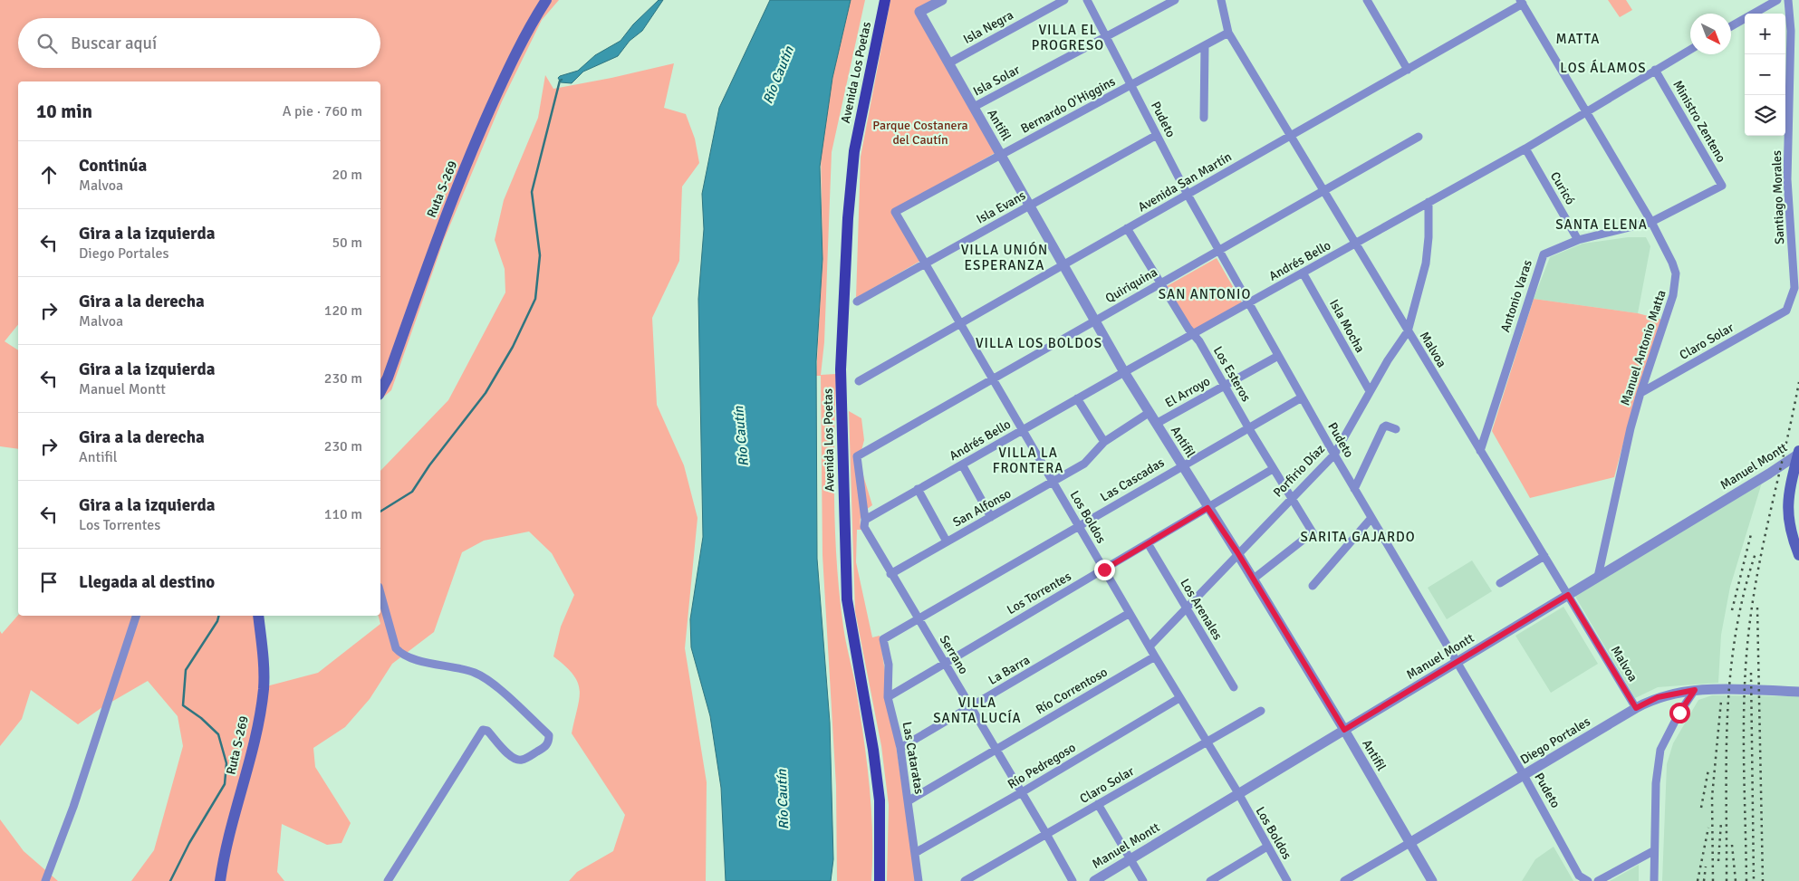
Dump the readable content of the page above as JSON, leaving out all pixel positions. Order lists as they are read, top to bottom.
{
  "streets": {
    "main road": ["Avenida Los Poetas", "Ruta S-269"],
    "street": [
      "Isla Negra",
      "Isla Solar",
      "Bernardo O'Higgins",
      "Pudeto",
      "Ministro Zenteno",
      "Antifil",
      "Avenida San Martín",
      "Curicó",
      "Santiago Morales",
      "Isla Evans",
      "Andrés Bello",
      "Quiriquina",
      "Antonio Varas",
      "Isla Mocha",
      "Claro Solar",
      "Manuel Antonio Matta",
      "Malvoa",
      "Los Esteros",
      "El Arroyo",
      "Manuel Montt",
      "Porfirio Díaz",
      "Las Cascadas",
      "San Alfonso",
      "Los Boldos",
      "Los Torrentes",
      "Los Arenales",
      "Serrano",
      "La Barra",
      "Río Correntoso",
      "Diego Portales",
      "Las Cataratas",
      "Río Pedregoso"
    ]
  },
  "crossings": [
    ["Isla Negra", "Antifil"],
    ["Isla Solar", "Pudeto"],
    ["Isla Solar", "Antifil"],
    ["Bernardo O'Higgins", "Pudeto"],
    ["Bernardo O'Higgins", "Antifil"],
    ["Bernardo O'Higgins", "Malvoa"],
    ["Bernardo O'Higgins", "Los Boldos"],
    ["Pudeto", "Avenida San Martín"],
    ["Pudeto", "Isla Evans"],
    ["Pudeto", "Andrés Bello"],
    ["Pudeto", "Quiriquina"],
    ["Pudeto", "El Arroyo"],
    ["Pudeto", "Manuel Montt"],
    ["Pudeto", "Porfirio Díaz"],
    ["Pudeto", "Las Cascadas"],
    ["Pudeto", "Diego Portales"],
    ["Ministro Zenteno", "Andrés Bello"],
    ["Ministro Zenteno", "Antonio Varas"],
    ["Antifil", "Avenida San Martín"],
    ["Antifil", "Isla Evans"],
    ["Antifil", "Andrés Bello"],
    ["Antifil", "Quiriquina"],
    ["Antifil", "Los Esteros"],
    ["Antifil", "El Arroyo"],
    ["Antifil", "Manuel Montt"],
    ["Antifil", "Porfirio Díaz"],
    ["Antifil", "Las Cascadas"],
    ["Antifil", "San Alfonso"],
    ["Antifil", "Los Torrentes"],
    ["Antifil", "Diego Portales"],
    ["Avenida San Martín", "Manuel Antonio Matta"],
    ["Avenida San Martín", "Malvoa"],
    ["Avenida San Martín", "Los Esteros"],
    ["Avenida San Martín", "Los Boldos"],
    ["Curicó", "Andrés Bello"],
    ["Curicó", "Antonio Varas"],
    ["Santiago Morales", "Claro Solar"],
    ["Isla Evans", "Los Boldos"],
    ["Andrés Bello", "Isla Mocha"],
    ["Andrés Bello", "Manuel Antonio Matta"],
    ["Andrés Bello", "Malvoa"],
    ["Andrés Bello", "Los Esteros"],
    ["Andrés Bello", "Porfirio Díaz"],
    ["Andrés Bello", "Los Boldos"],
    ["Andrés Bello", "Serrano"],
    ["Quiriquina", "Malvoa"],
    ["Quiriquina", "Los Esteros"],
    ["Quiriquina", "Los Boldos"],
    ["Quiriquina", "Serrano"],
    ["Antonio Varas", "Manuel Antonio Matta"],
    ["Antonio Varas", "Malvoa"],
    ["Isla Mocha", "Porfirio Díaz"],
    ["Claro Solar", "Manuel Antonio Matta"],
    ["Claro Solar", "Los Boldos"],
    ["Claro Solar", "Serrano"],
    ["Manuel Antonio Matta", "Manuel Montt"],
    ["Malvoa", "Manuel Montt"],
    ["Malvoa", "Porfirio Díaz"],
    ["Malvoa", "Diego Portales"],
    ["Los Esteros", "El Arroyo"],
    ["Los Esteros", "Porfirio Díaz"],
    ["Los Esteros", "Las Cascadas"],
    ["Los Esteros", "Los Torrentes"],
    ["Manuel Montt", "Los Boldos"],
    ["Porfirio Díaz", "Los Boldos"],
    ["Porfirio Díaz", "Los Arenales"],
    ["Las Cascadas", "Los Boldos"],
    ["Las Cascadas", "Serrano"],
    ["Las Cascadas", "Las Cataratas"],
    ["San Alfonso", "Los Boldos"],
    ["San Alfonso", "Serrano"],
    ["Los Boldos", "Los Torrentes"],
    ["Los Boldos", "La Barra"],
    ["Los Boldos", "Río Correntoso"],
    ["Los Boldos", "Río Pedregoso"],
    ["Los Torrentes", "Los Arenales"],
    ["Los Torrentes", "Serrano"],
    ["Los Torrentes", "Las Cataratas"],
    ["Serrano", "La Barra"],
    ["Serrano", "Río Correntoso"],
    ["Serrano", "Río Pedregoso"],
    ["La Barra", "Las Cataratas"],
    ["Río Correntoso", "Las Cataratas"],
    ["Las Cataratas", "Río Pedregoso"]
  ],
  "districts": [
    "VILLA EL PROGRESO",
    "MATTA",
    "LOS ÁLAMOS",
    "SANTA ELENA",
    "VILLA UNIÓN ESPERANZA",
    "SAN ANTONIO",
    "VILLA LOS BOLDOS",
    "VILLA LA FRONTERA",
    "SARITA GAJARDO",
    "VILLA SANTA LUCÍA"
  ],
  "water": ["Río Cautín"],
  "parks": ["Parque Costanera del Cautín"],
  "north": "bottom right",
  "page": {
    "map_buttons": ["+", "−"],
    "search": "Buscar aquí",
    "heading": ["10 min", "A pie · 760 m"],
    "list": [
      ["Continúa", "Malvoa", "20 m"],
      ["Gira a la izquierda", "Diego Portales", "50 m"],
      ["Gira a la derecha", "Malvoa", "120 m"],
      ["Gira a la izquierda", "Manuel Montt", "230 m"],
      ["Gira a la derecha", "Antifil", "230 m"],
      ["Gira a la izquierda", "Los Torrentes", "110 m"],
      "Llegada al destino"
    ]
  }
}
